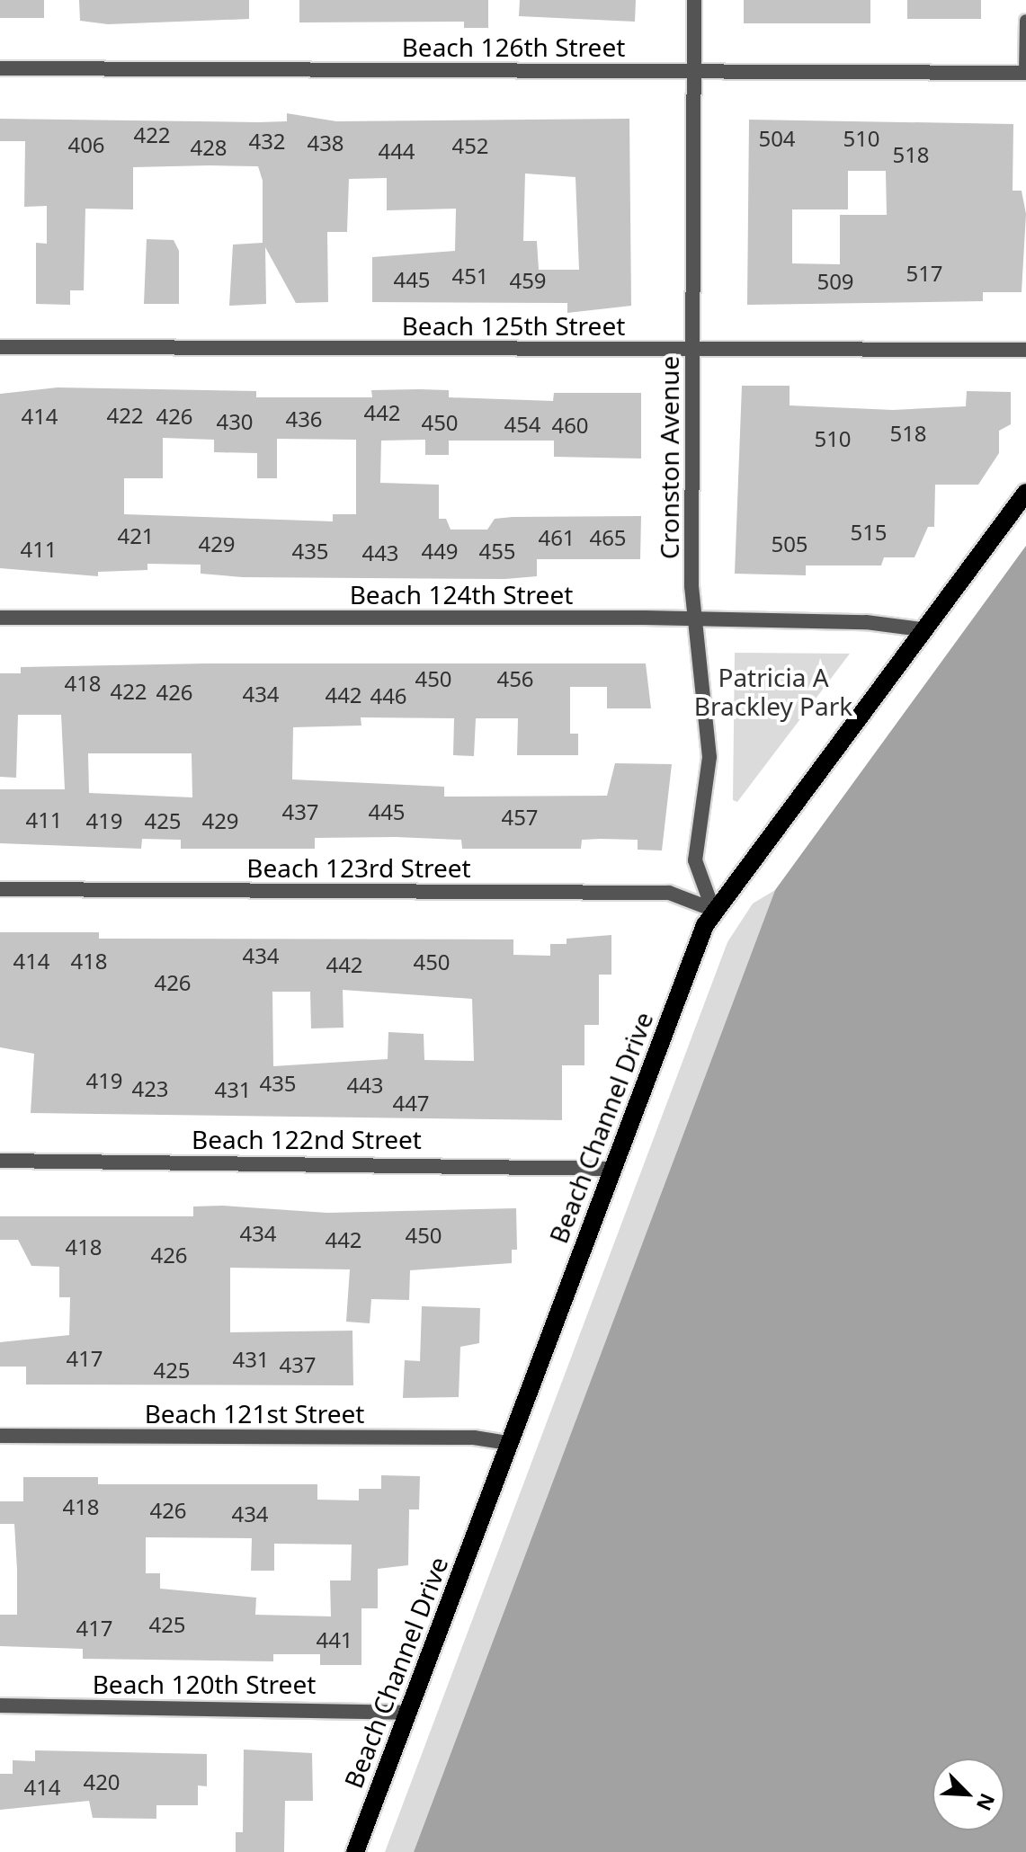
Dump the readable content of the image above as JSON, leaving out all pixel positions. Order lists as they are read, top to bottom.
{
  "streets": {
    "main road": ["Beach Channel Drive"],
    "street": [
      "Beach 126th Street",
      "Beach 125th Street",
      "Cronston Avenue",
      "Beach 124th Street",
      "Beach 123rd Street",
      "Beach 122nd Street",
      "Beach 121st Street",
      "Beach 120th Street"
    ]
  },
  "crossings": [
    ["Beach 126th Street", "Cronston Avenue"],
    ["Beach 125th Street", "Cronston Avenue"],
    ["Cronston Avenue", "Beach 124th Street"],
    ["Cronston Avenue", "Beach 123rd Street"],
    ["Cronston Avenue", "Beach Channel Drive"],
    ["Beach 124th Street", "Beach Channel Drive"],
    ["Beach 123rd Street", "Beach Channel Drive"],
    ["Beach Channel Drive", "Beach 122nd Street"],
    ["Beach Channel Drive", "Beach 121st Street"],
    ["Beach Channel Drive", "Beach 120th Street"]
  ],
  "parks": ["Patricia A Brackley Park"],
  "house_numbers": [
    "422",
    "504",
    "510",
    "432",
    "438",
    "406",
    "452",
    "428",
    "444",
    "518",
    "517",
    "451",
    "445",
    "459",
    "509",
    "442",
    "422",
    "414",
    "426",
    "436",
    "430",
    "450",
    "454",
    "460",
    "518",
    "510",
    "515",
    "421",
    "461",
    "465",
    "429",
    "505",
    "411",
    "435",
    "449",
    "455",
    "443",
    "450",
    "456",
    "418",
    "422",
    "426",
    "434",
    "442",
    "446",
    "437",
    "445",
    "457",
    "411",
    "419",
    "425",
    "429",
    "434",
    "414",
    "418",
    "450",
    "442",
    "426",
    "419",
    "435",
    "443",
    "423",
    "431",
    "447",
    "434",
    "450",
    "442",
    "418",
    "426",
    "417",
    "431",
    "437",
    "425",
    "418",
    "426",
    "434",
    "425",
    "417",
    "441",
    "420",
    "414"
  ],
  "north": "bottom right"
}
